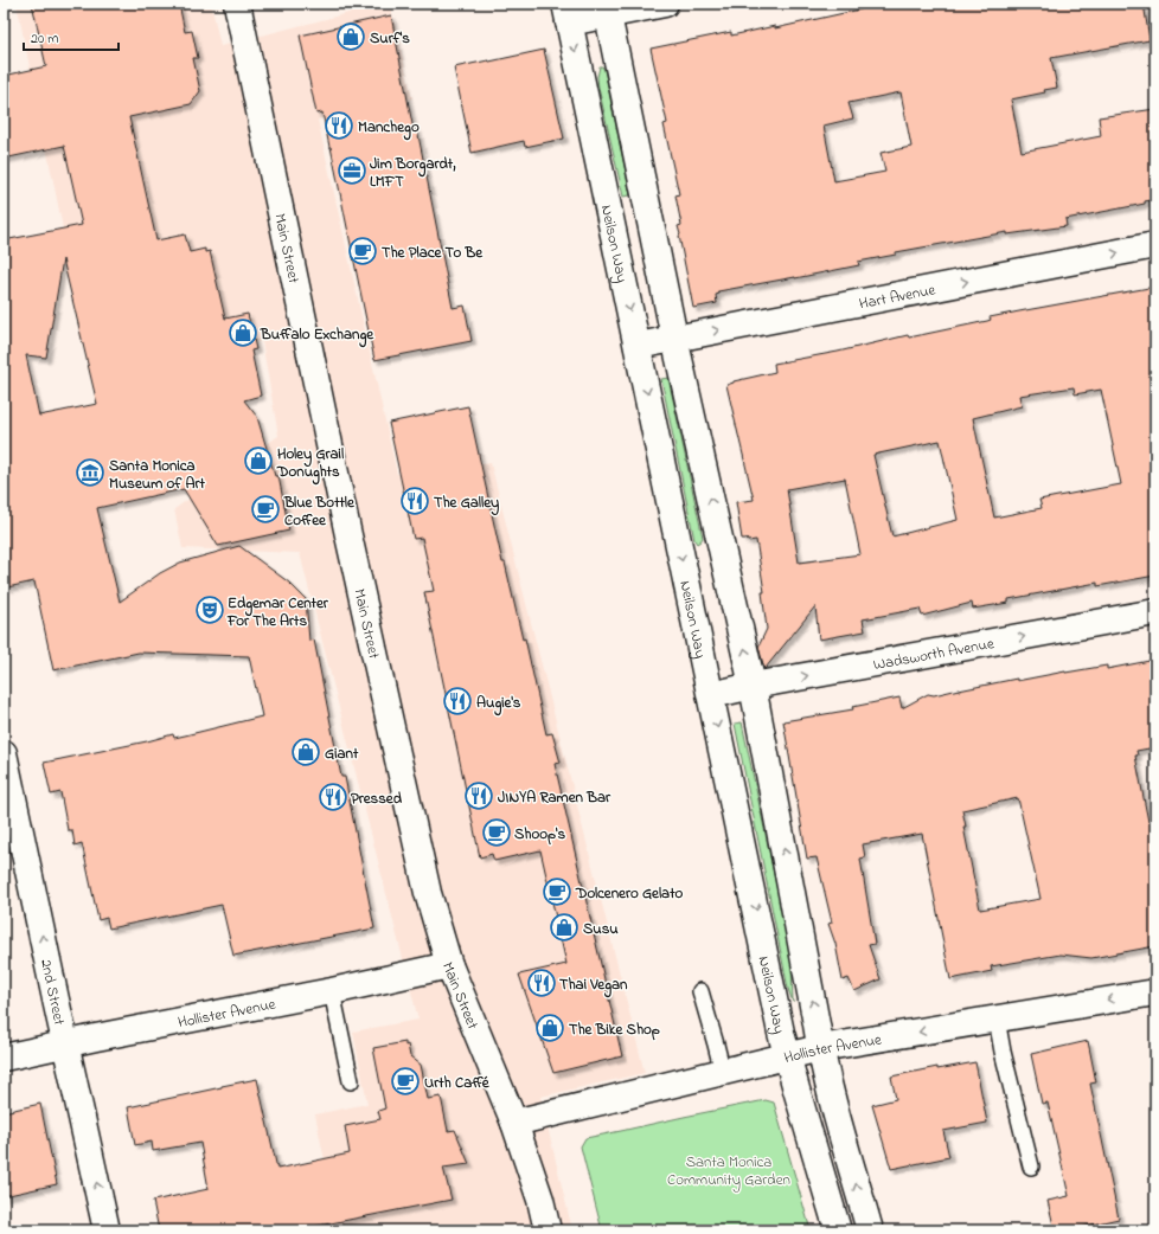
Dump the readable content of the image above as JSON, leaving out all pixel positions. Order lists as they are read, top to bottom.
{
  "streets": {
    "street": [
      "Neilson Way",
      "Main Street",
      "Hart Avenue",
      "Wadsworth Avenue",
      "2nd Street",
      "Hollister Avenue"
    ]
  },
  "crossings": [
    ["Neilson Way", "Hart Avenue"],
    ["Neilson Way", "Wadsworth Avenue"],
    ["Neilson Way", "Hollister Avenue"],
    ["Main Street", "Hollister Avenue"],
    ["2nd Street", "Hollister Avenue"]
  ],
  "one_way": ["Hart Avenue", "Wadsworth Avenue", "2nd Street"],
  "parks": ["Santa Monica Community Garden"],
  "places": {
    "shop": [
      "Surf's",
      "Buffalo Exchange",
      "Holey Grail Donughts",
      "Giant",
      "Susu",
      "The Bike Shop"
    ],
    "restaurant": [
      "Manchego",
      "The Galley",
      "Augie's",
      "JINYA Ramen Bar",
      "Pressed",
      "Thai Vegan"
    ],
    "office": ["Jim Borgardt, LMFT"],
    "cafe": [
      "The Place To Be",
      "Blue Bottle Coffee",
      "Shoop's",
      "Dolcenero Gelato",
      "Urth Caffé"
    ],
    "museum": ["Santa Monica Museum of Art"],
    "theatre": ["Edgemar Center For The Arts"]
  },
  "scale_bar": "20 m"
}
